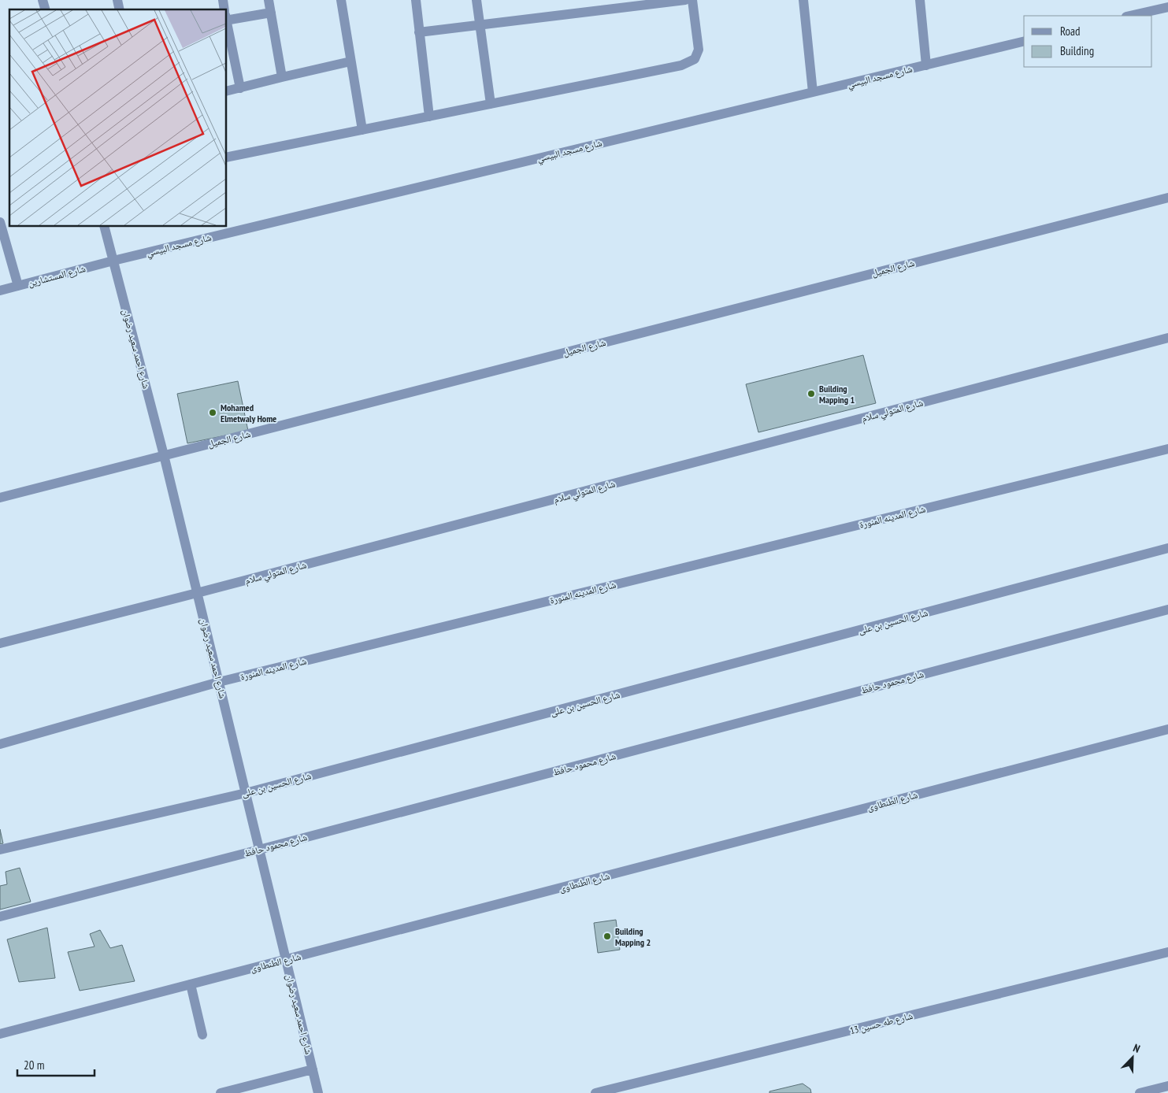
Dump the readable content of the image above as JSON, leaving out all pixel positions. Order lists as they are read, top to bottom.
{
  "streets": {
    "street": [
      "شارع مسجد البيسي",
      "شارع الجميل",
      "شارع المستشارين",
      "شارع احمد سعيد رضوان",
      "شارع المتولي سلام",
      "شارع المدينه المنورة",
      "شارع الحسين بن على",
      "شارع محمود حافظ",
      "شارع الطنطاوى",
      "شارع طه حسين 13"
    ]
  },
  "crossings": [
    ["شارع مسجد البيسي", "شارع المستشارين"],
    ["شارع مسجد البيسي", "شارع احمد سعيد رضوان"],
    ["شارع الجميل", "شارع احمد سعيد رضوان"],
    ["شارع المستشارين", "شارع احمد سعيد رضوان"],
    ["شارع احمد سعيد رضوان", "شارع المتولي سلام"],
    ["شارع احمد سعيد رضوان", "شارع المدينه المنورة"],
    ["شارع احمد سعيد رضوان", "شارع الحسين بن على"],
    ["شارع احمد سعيد رضوان", "شارع محمود حافظ"],
    ["شارع احمد سعيد رضوان", "شارع الطنطاوى"]
  ],
  "places": ["Building Mapping 1", "Mohamed Elmetwaly Home", "Building Mapping 2"],
  "legend": ["Road", "Building"],
  "scale_bar": "20 m",
  "north": "top right"
}
